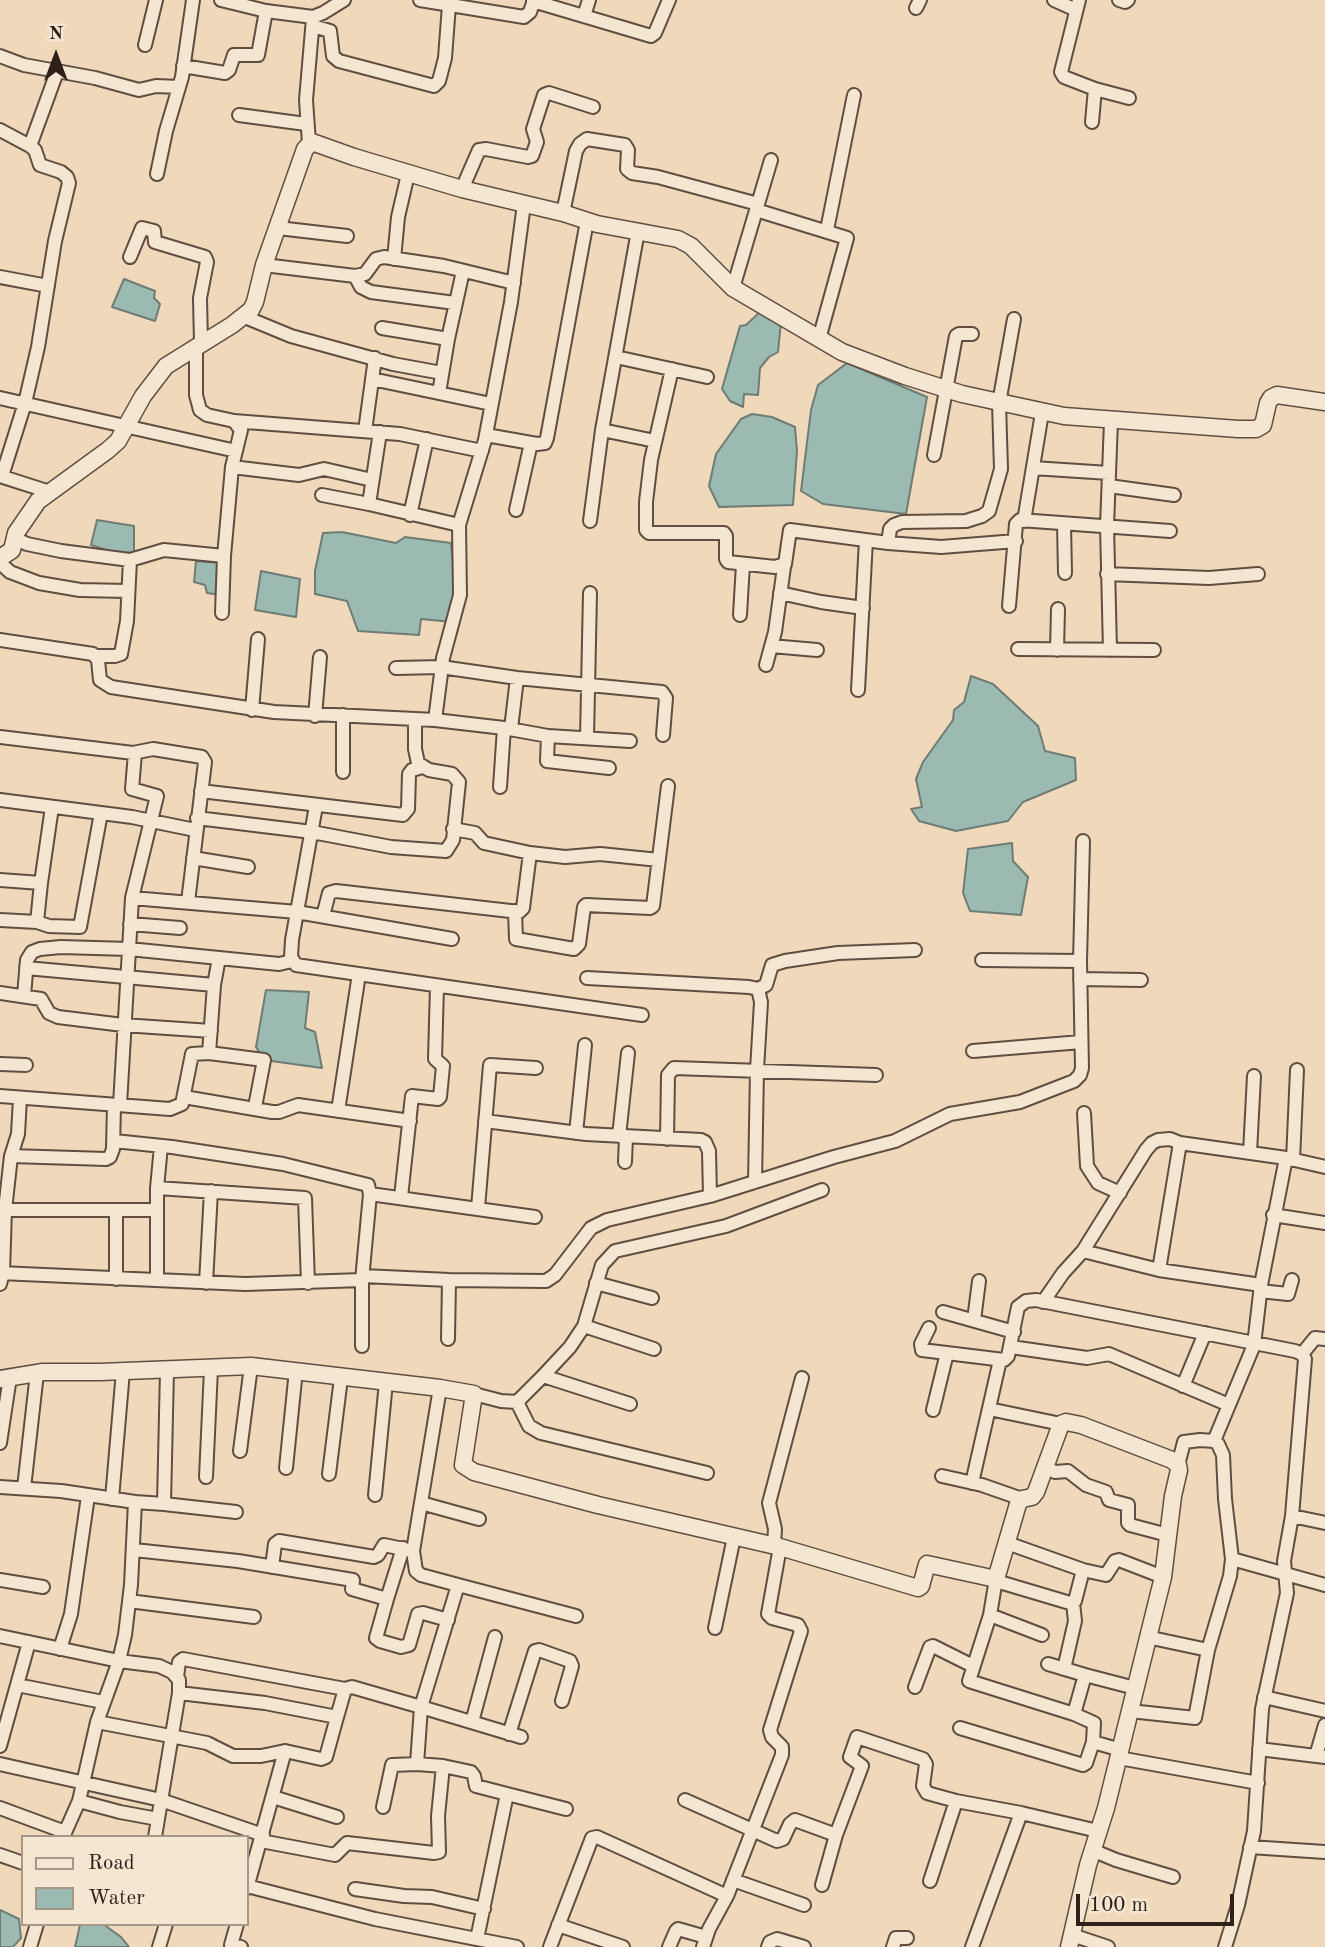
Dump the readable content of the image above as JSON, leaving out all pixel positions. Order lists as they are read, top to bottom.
{
  "legend": ["Road", "Water"],
  "scale_bar": "100 m",
  "north": "top"
}
